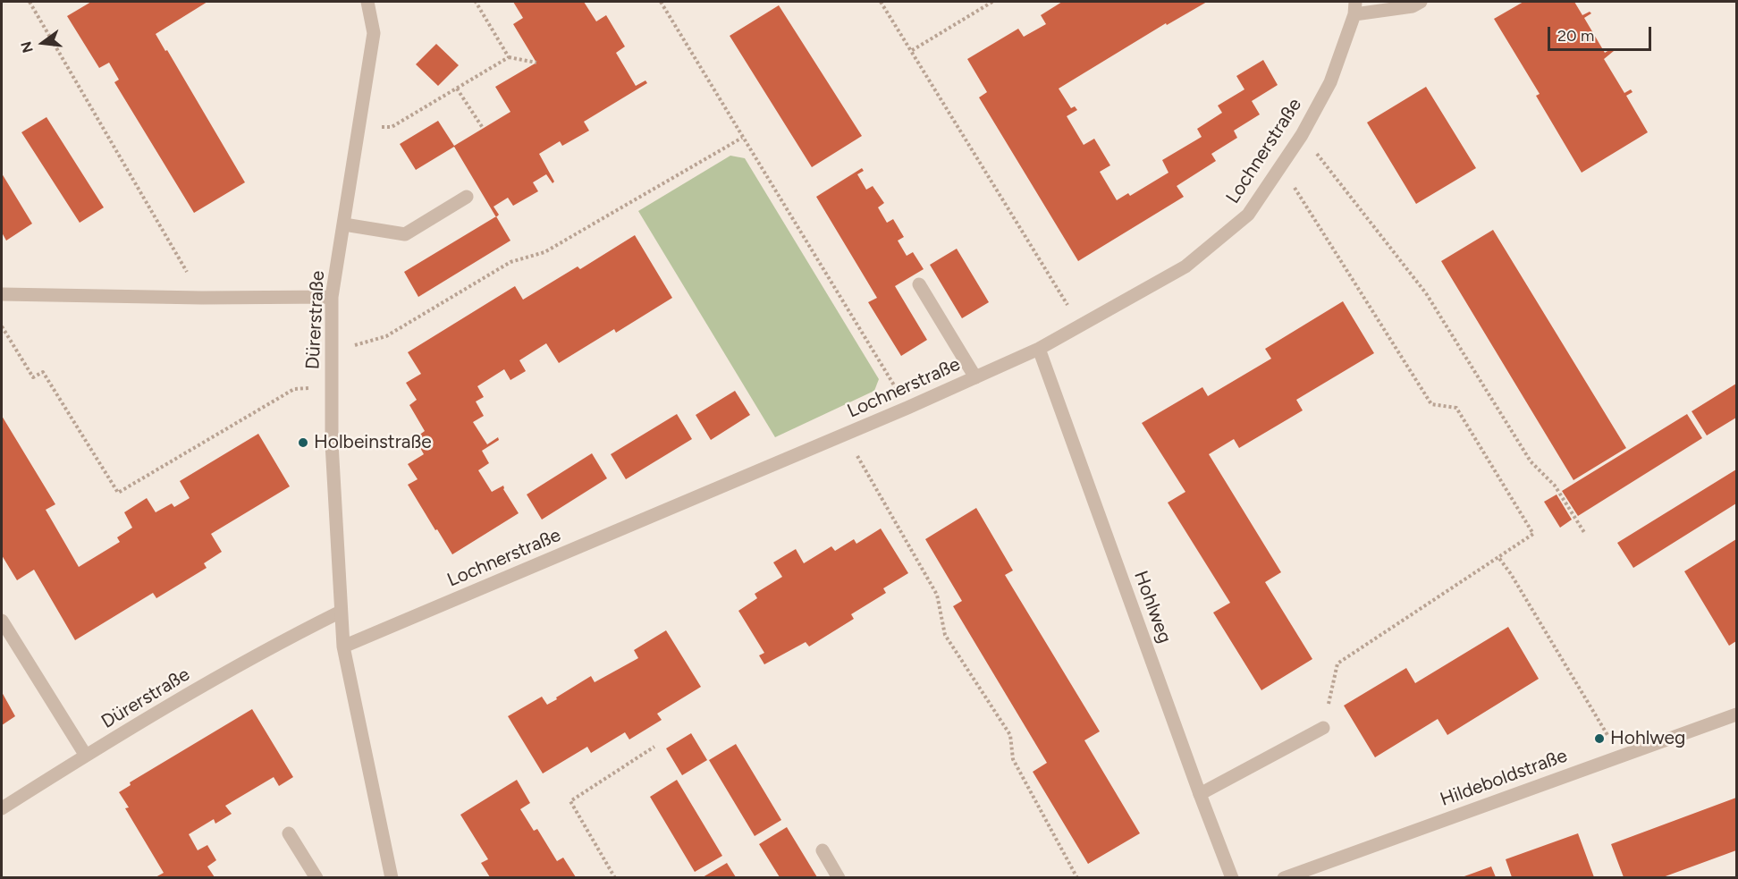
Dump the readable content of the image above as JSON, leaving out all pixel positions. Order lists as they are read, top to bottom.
{
  "streets": {
    "street": [
      "Lochnerstraße",
      "Dürerstraße",
      "Hohlweg",
      "Hildeboldstraße"
    ]
  },
  "crossings": [
    ["Lochnerstraße", "Dürerstraße"],
    ["Lochnerstraße", "Hohlweg"]
  ],
  "places": ["Holbeinstraße", "Hohlweg"],
  "scale_bar": "20 m",
  "north": "left"
}
